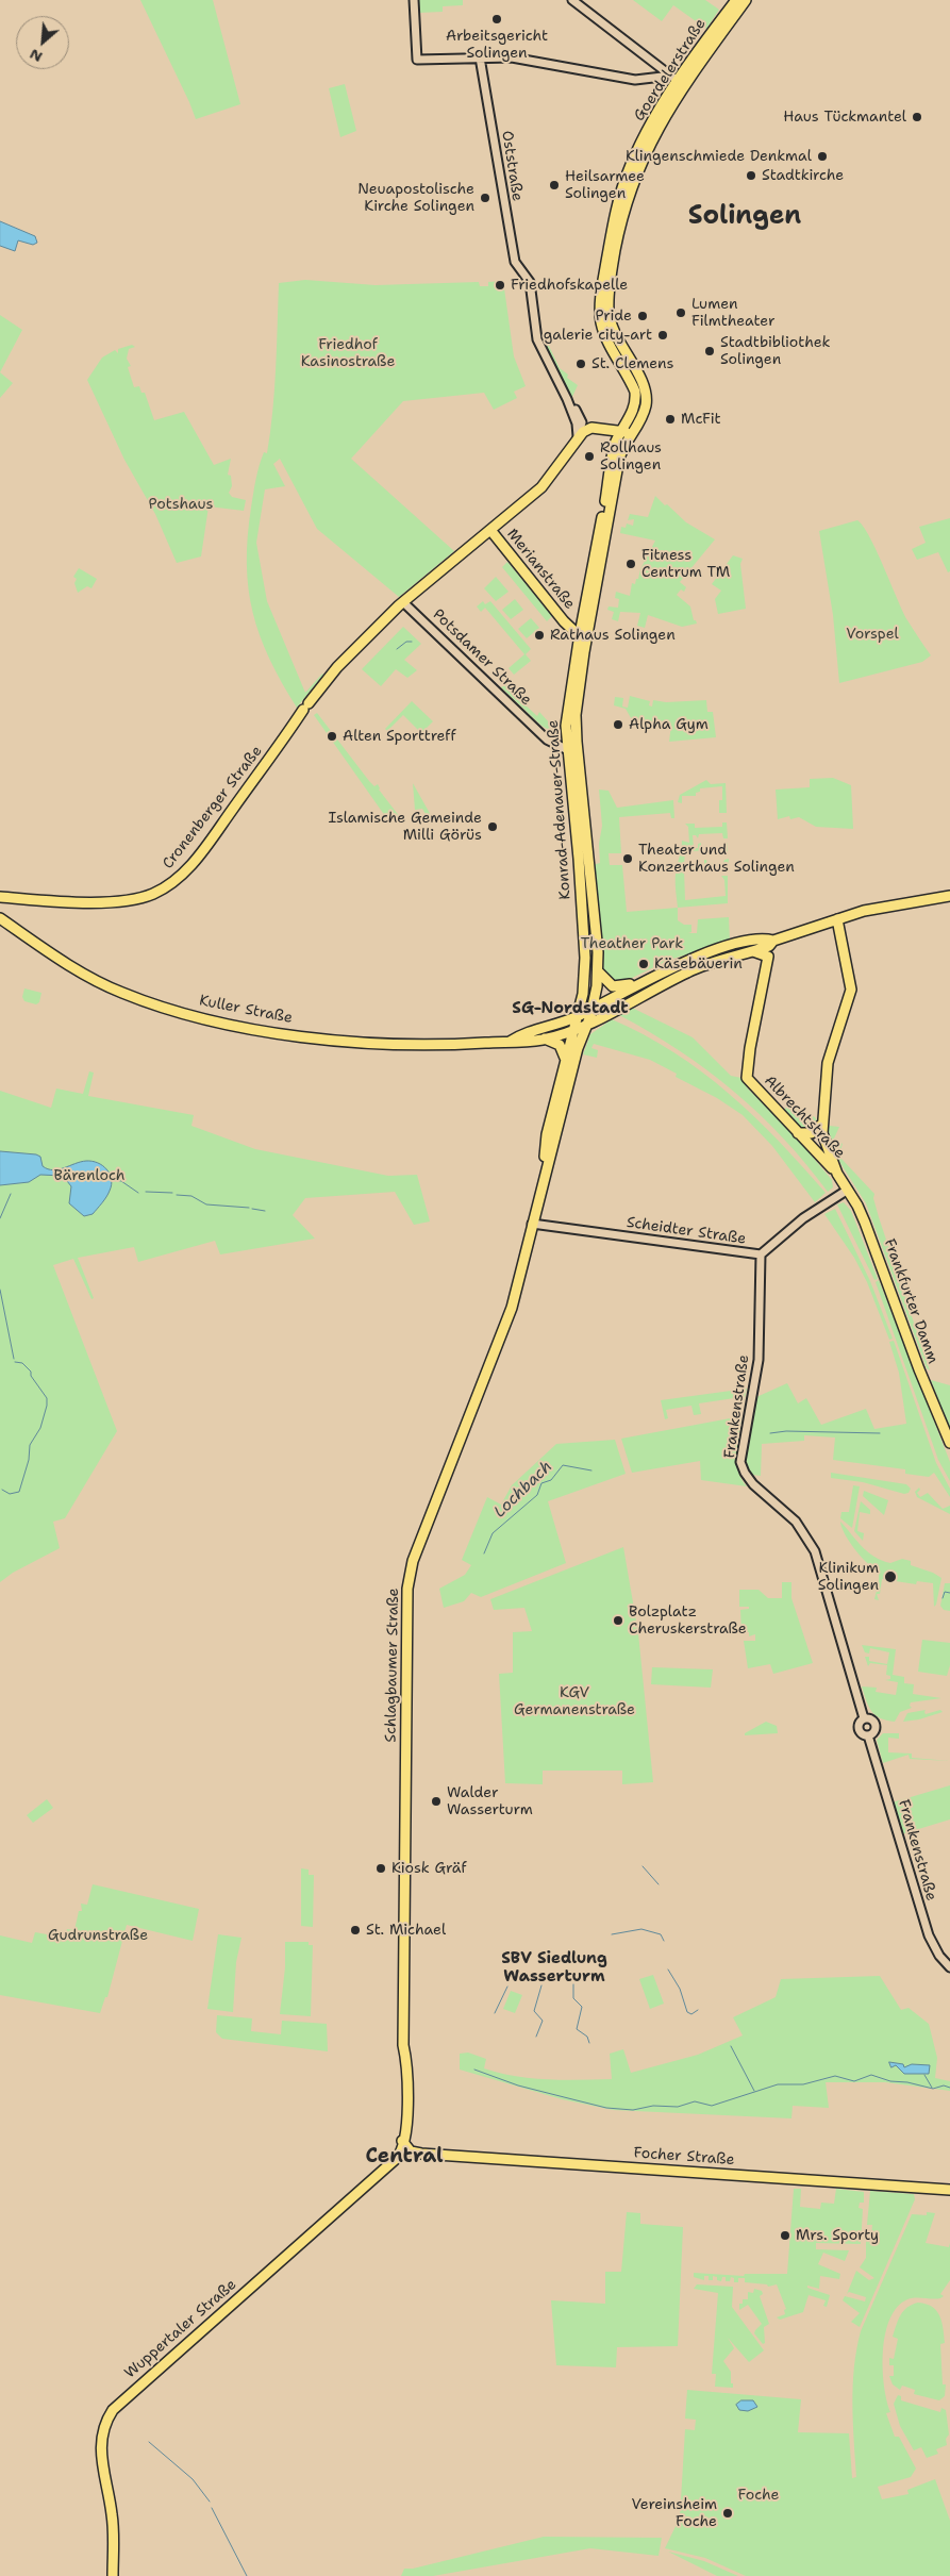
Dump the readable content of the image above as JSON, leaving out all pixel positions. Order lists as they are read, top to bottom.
{
  "streets": {
    "main road": [
      "Goerdelerstraße",
      "Merianstraße",
      "Cronenberger Straße",
      "Konrad-Adenauer-Straße",
      "Kuller Straße",
      "Albrechtstraße",
      "Frankfurter Damm",
      "Schlagbaumer Straße",
      "Focher Straße",
      "Wuppertaler Straße"
    ],
    "street": [
      "Oststraße",
      "Potsdamer Straße",
      "Scheidter Straße",
      "Frankenstraße"
    ]
  },
  "crossings": [
    ["Goerdelerstraße", "Konrad-Adenauer-Straße"],
    ["Oststraße", "Cronenberger Straße"],
    ["Merianstraße", "Cronenberger Straße"],
    ["Merianstraße", "Konrad-Adenauer-Straße"],
    ["Potsdamer Straße", "Cronenberger Straße"],
    ["Potsdamer Straße", "Konrad-Adenauer-Straße"],
    ["Konrad-Adenauer-Straße", "Kuller Straße"],
    ["Konrad-Adenauer-Straße", "Schlagbaumer Straße"],
    ["Kuller Straße", "Schlagbaumer Straße"],
    ["Albrechtstraße", "Frankfurter Damm"],
    ["Scheidter Straße", "Frankfurter Damm"],
    ["Scheidter Straße", "Frankenstraße"],
    ["Scheidter Straße", "Schlagbaumer Straße"],
    ["Schlagbaumer Straße", "Focher Straße"],
    ["Schlagbaumer Straße", "Wuppertaler Straße"],
    ["Focher Straße", "Wuppertaler Straße"]
  ],
  "districts": [
    "Solingen",
    "SG-Nordstadt",
    "SBV Siedlung Wasserturm",
    "Central"
  ],
  "water": ["Lochbach"],
  "parks": [
    "Friedhof Kasinostraße",
    "Potshaus",
    "Vorspel",
    "Theather Park",
    "Bärenloch",
    "KGV Germanenstraße",
    "Gudrunstraße",
    "Foche"
  ],
  "places": [
    "Arbeitsgericht Solingen",
    "Haus Tückmantel",
    "Klingenschmiede Denkmal",
    "Stadtkirche",
    "Heilsarmee Solingen",
    "Neuapostolische Kirche Solingen",
    "Friedhofskapelle",
    "Lumen Filmtheater",
    "Pride",
    "galerie city-art",
    "Stadtbibliothek Solingen",
    "St. Clemens",
    "McFit",
    "Rollhaus Solingen",
    "Fitness Centrum TM",
    "Rathaus Solingen",
    "Alpha Gym",
    "Alten Sporttreff",
    "Islamische Gemeinde Milli Görüs",
    "Theater und Konzerthaus Solingen",
    "Käsebäuerin",
    "Klinikum Solingen",
    "Bolzplatz Cheruskerstraße",
    "Walder Wasserturm",
    "Kiosk Gräf",
    "St. Michael",
    "Mrs. Sporty",
    "Vereinsheim Foche"
  ],
  "north": "bottom left"
}
